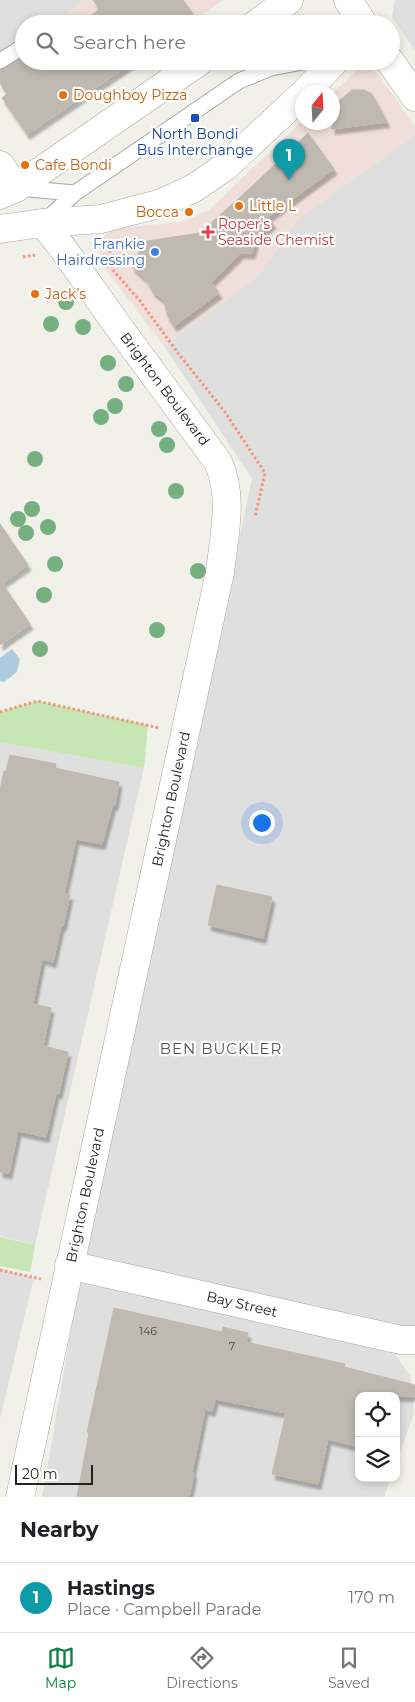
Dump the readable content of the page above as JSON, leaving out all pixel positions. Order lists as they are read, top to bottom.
{
  "streets": {
    "street": ["Brighton Boulevard", "Bay Street"]
  },
  "crossings": [
    ["Brighton Boulevard", "Bay Street"]
  ],
  "districts": ["BEN BUCKLER"],
  "places": {
    "other": [
      "Doughboy Pizza",
      "Cafe Bondi",
      "Little L",
      "Bocca",
      "Frankie Hairdressing",
      "Jack’s"
    ],
    "transit": ["North Bondi Bus Interchange"],
    "health": ["Roper's Seaside Chemist"]
  },
  "house_numbers": ["146", "7"],
  "scale_bar": "20 m",
  "north": "top",
  "page": {
    "search": "Search here",
    "pins": "1",
    "scale": "20 m",
    "heading": "Nearby",
    "list": [
      {
        "mark": "1",
        "name": "Hastings",
        "note": "Place · Campbell Parade",
        "value": "170 m"
      }
    ],
    "nav": ["Map", "Directions", "Saved"]
  }
}
